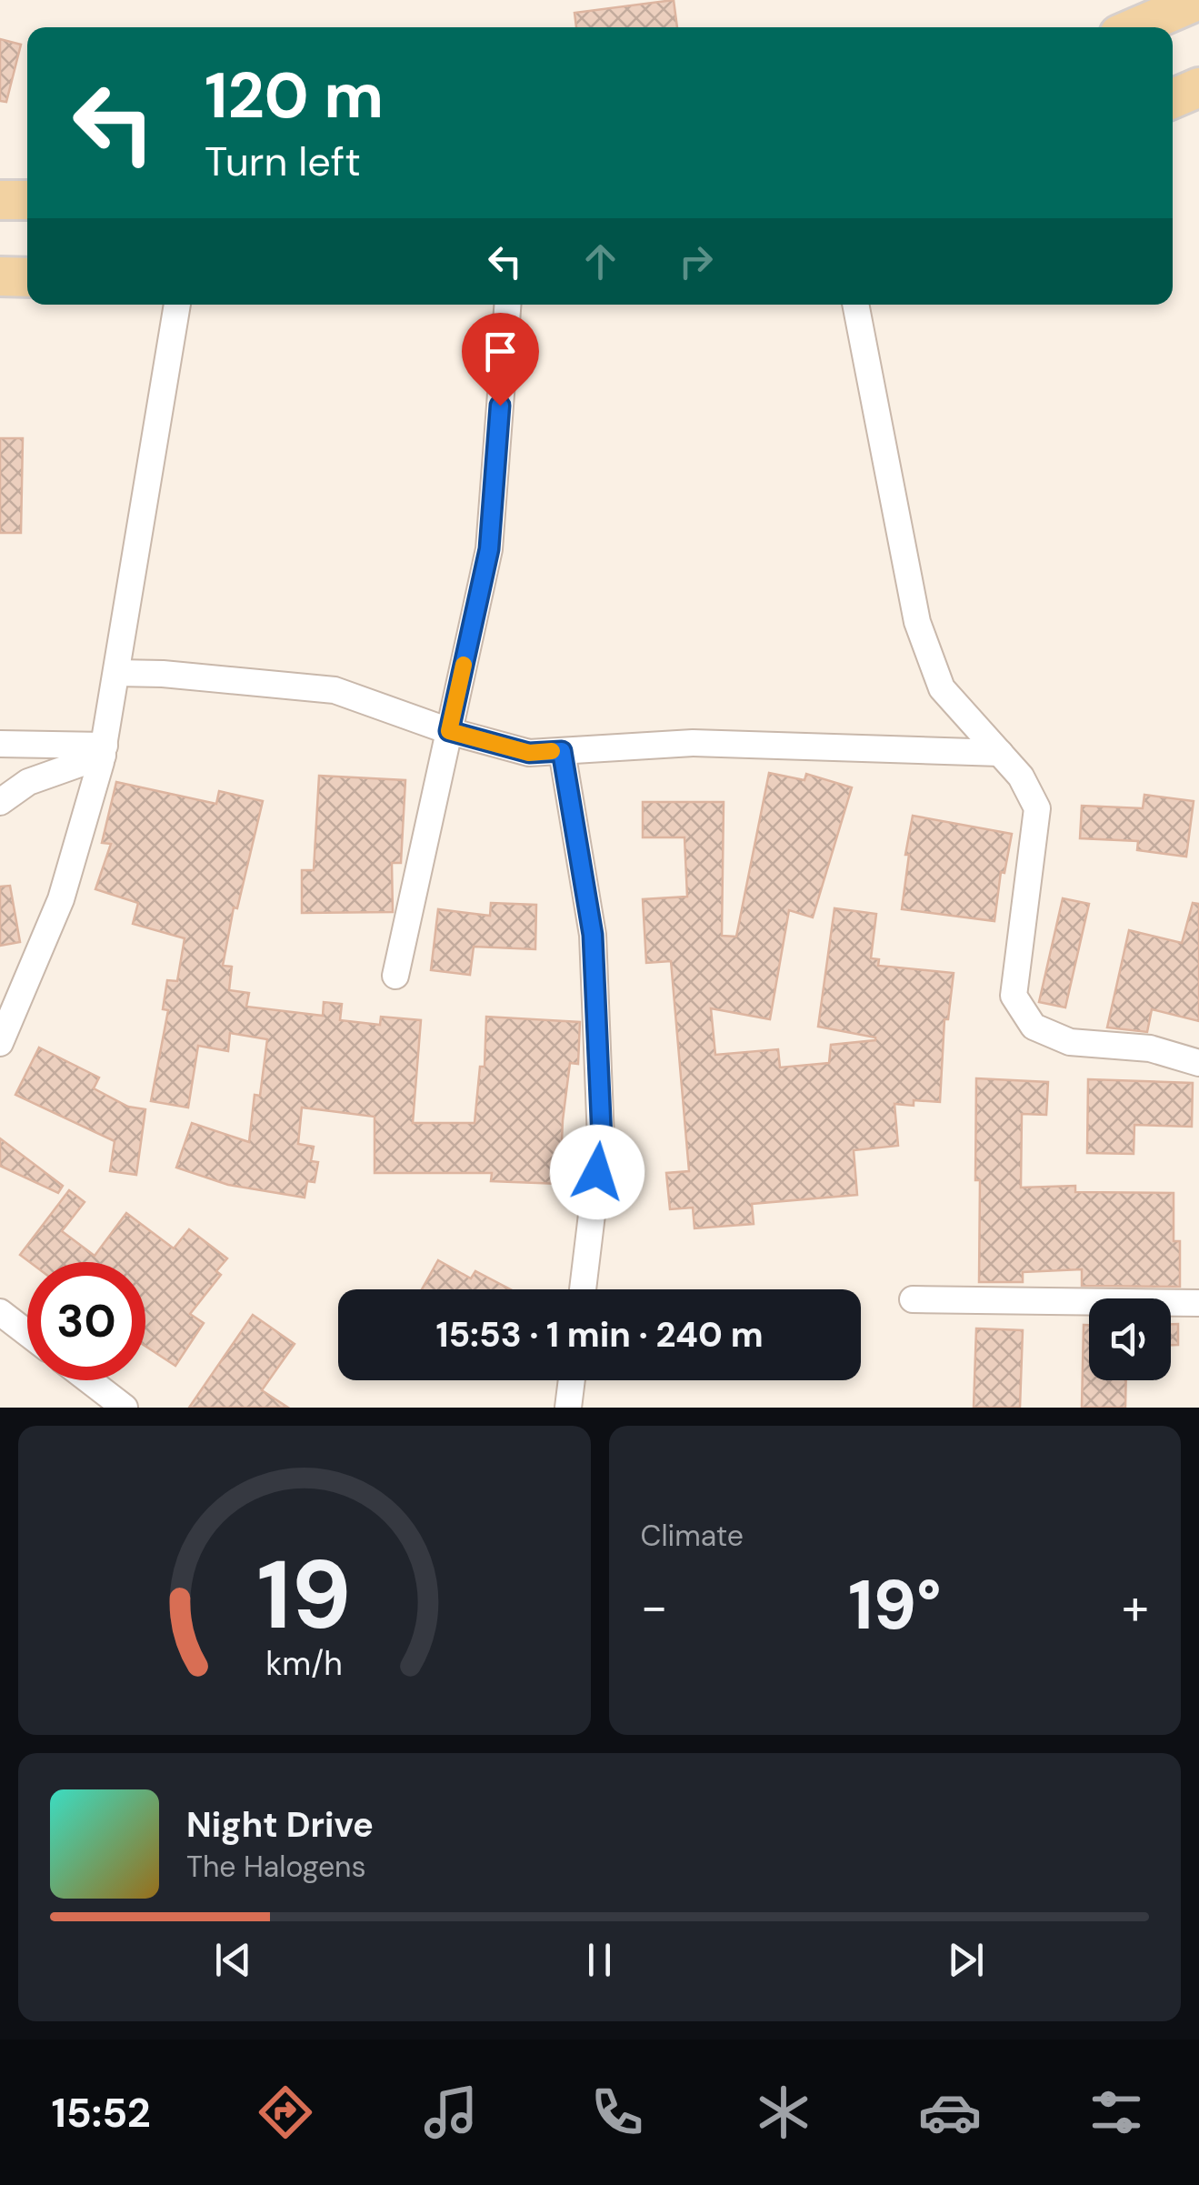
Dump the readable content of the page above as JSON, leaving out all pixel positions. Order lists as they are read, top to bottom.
{
  "page": {
    "turn": ["120 m", "Turn left"],
    "limit": "30",
    "trip": "15:53 · 1 min · 240 m",
    "tile": "Climate",
    "heat": ["−", "19°", "+"],
    "song": ["Night Drive", "The Halogens"],
    "tabs": "15:52",
    "gauge": ["19", "km/h"]
  }
}
